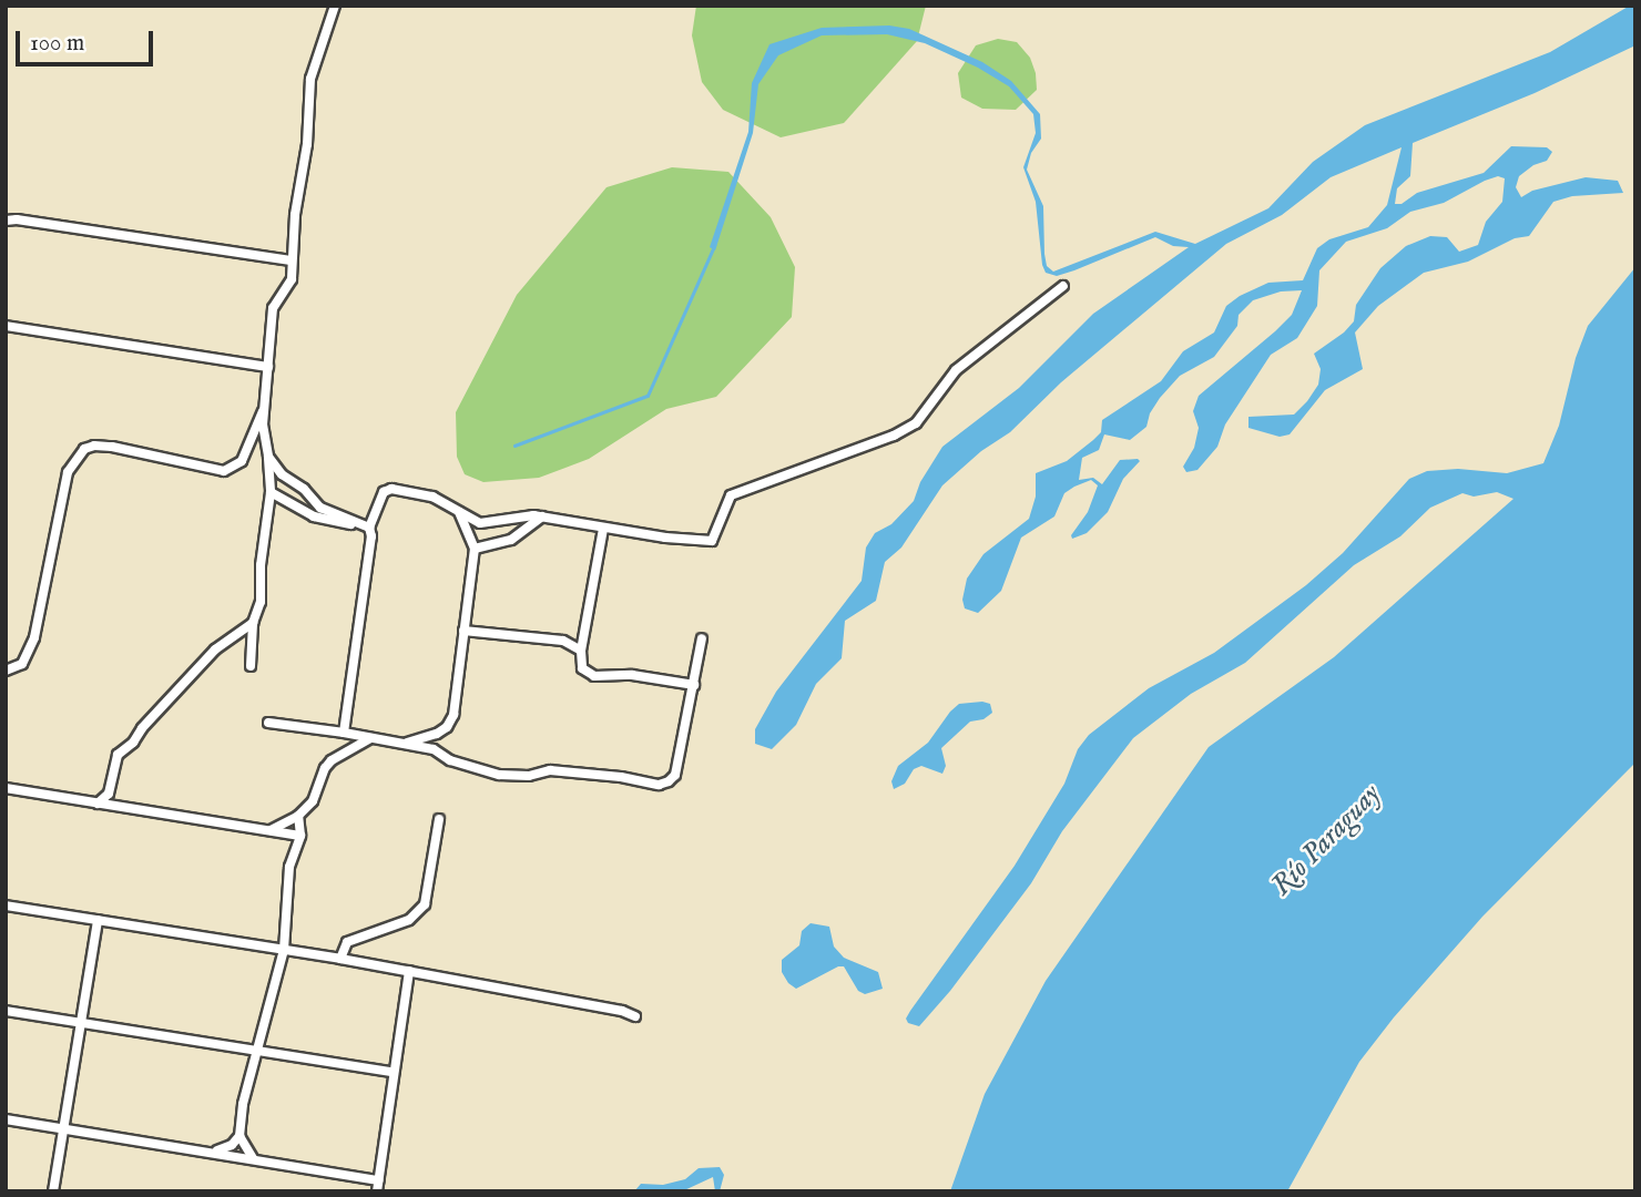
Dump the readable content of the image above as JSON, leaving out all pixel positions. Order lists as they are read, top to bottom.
{
  "water": ["Río Paraguay"],
  "scale_bar": "100 m"
}
